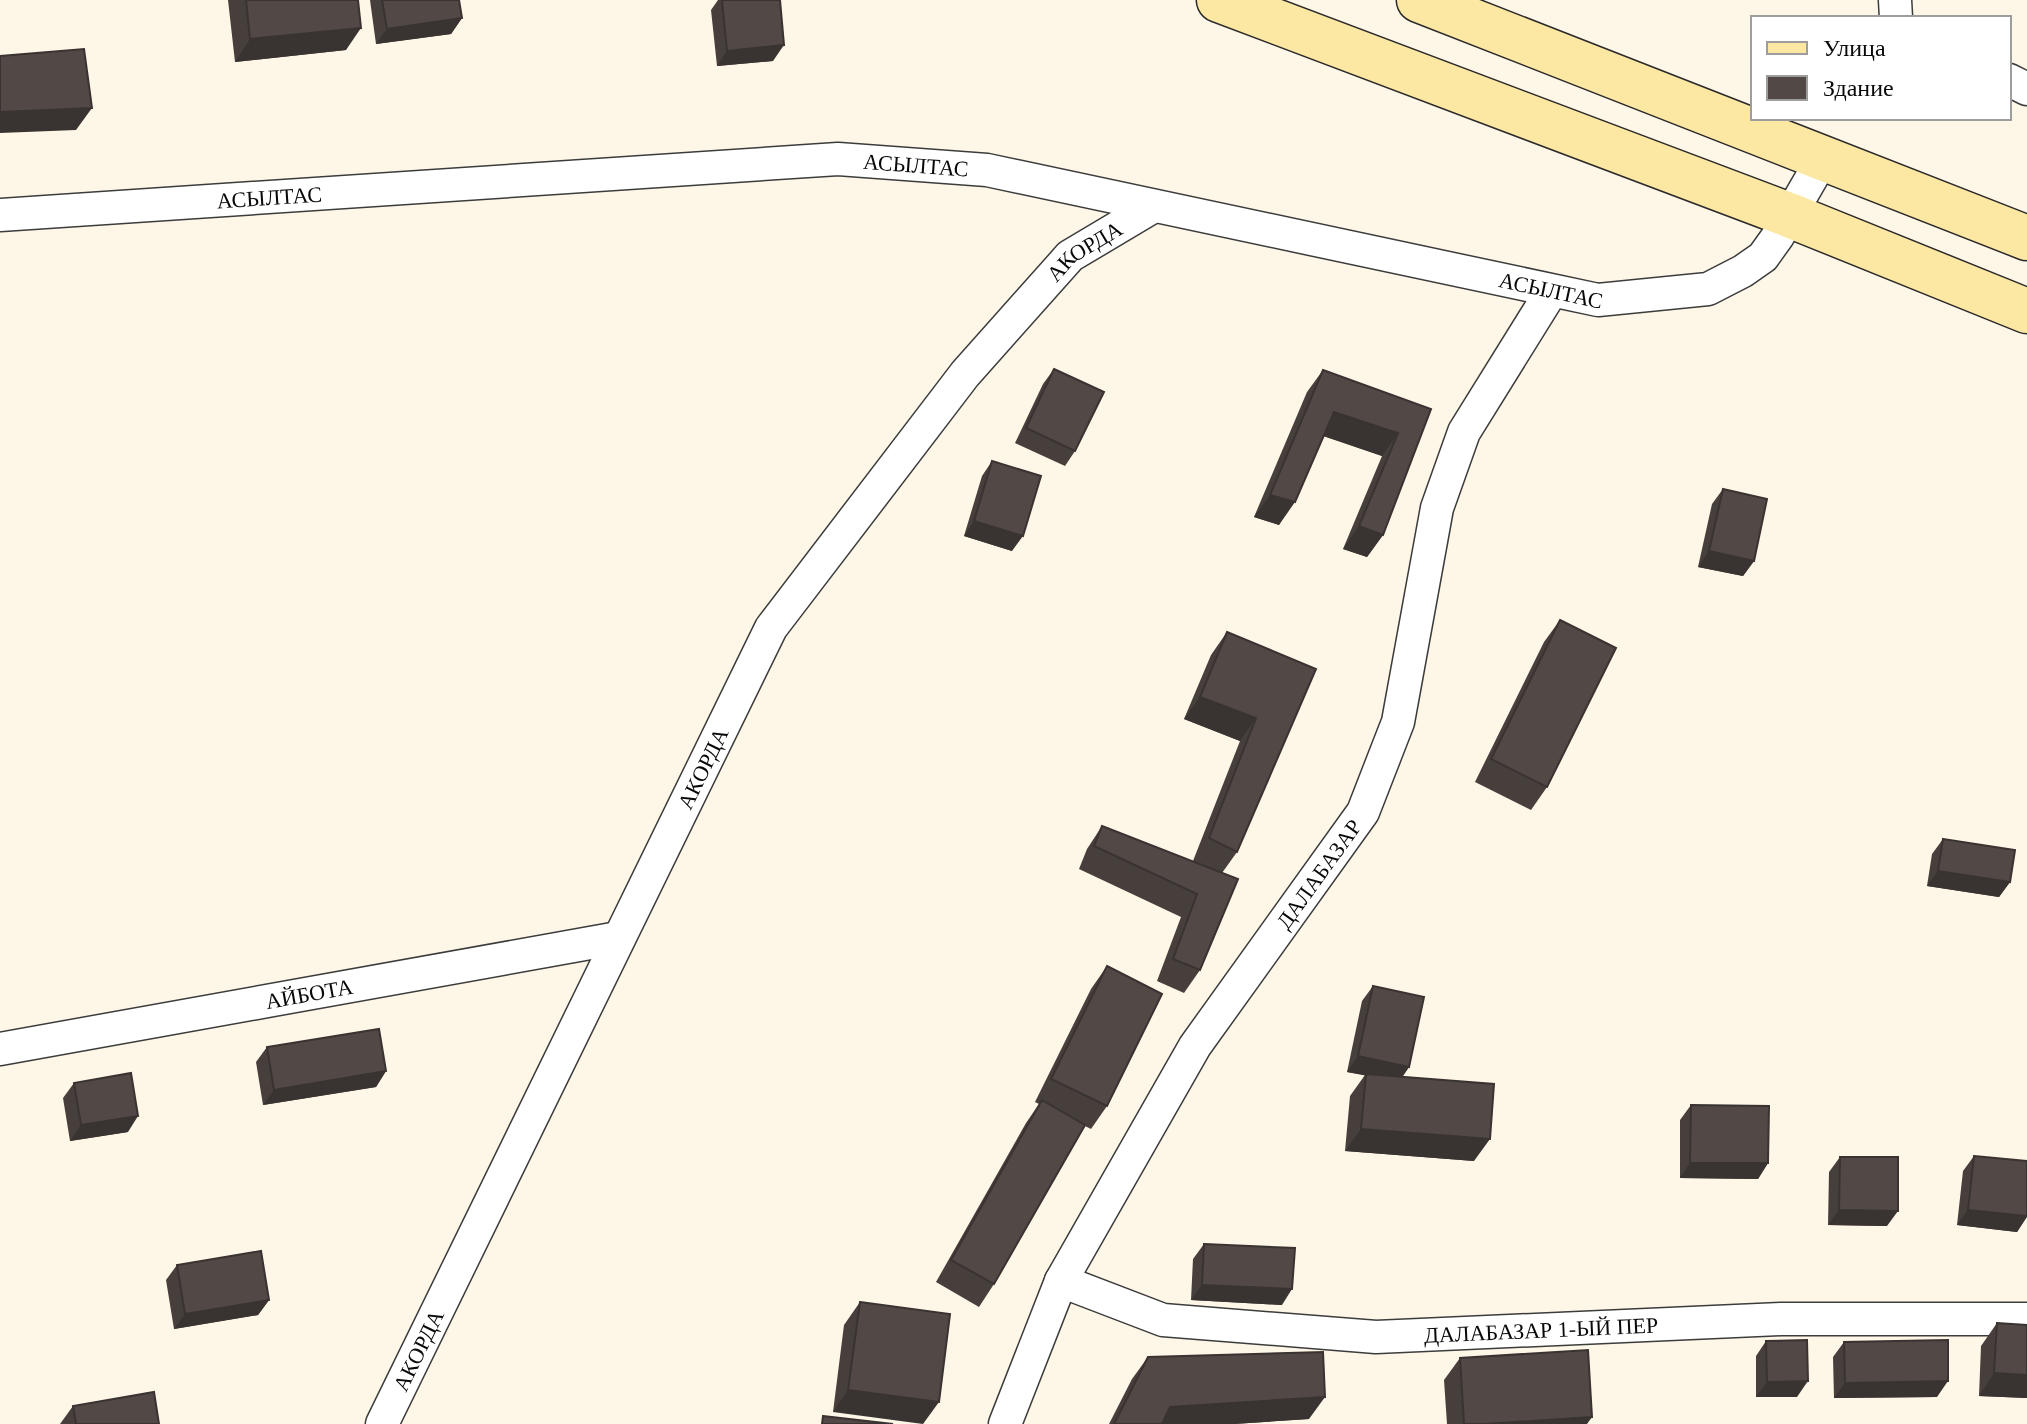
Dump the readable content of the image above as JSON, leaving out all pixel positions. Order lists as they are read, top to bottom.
{
  "streets": {
    "street": [
      "АСЫЛТАС",
      "АКОРДА",
      "ДАЛАБАЗАР",
      "АЙБОТА",
      "ДАЛАБАЗАР 1-ЫЙ ПЕР"
    ]
  },
  "crossings": [
    ["АСЫЛТАС", "АКОРДА"],
    ["АСЫЛТАС", "ДАЛАБАЗАР"],
    ["АКОРДА", "АЙБОТА"],
    ["ДАЛАБАЗАР", "ДАЛАБАЗАР 1-ЫЙ ПЕР"]
  ],
  "legend": ["Улица", "Здание"]
}
